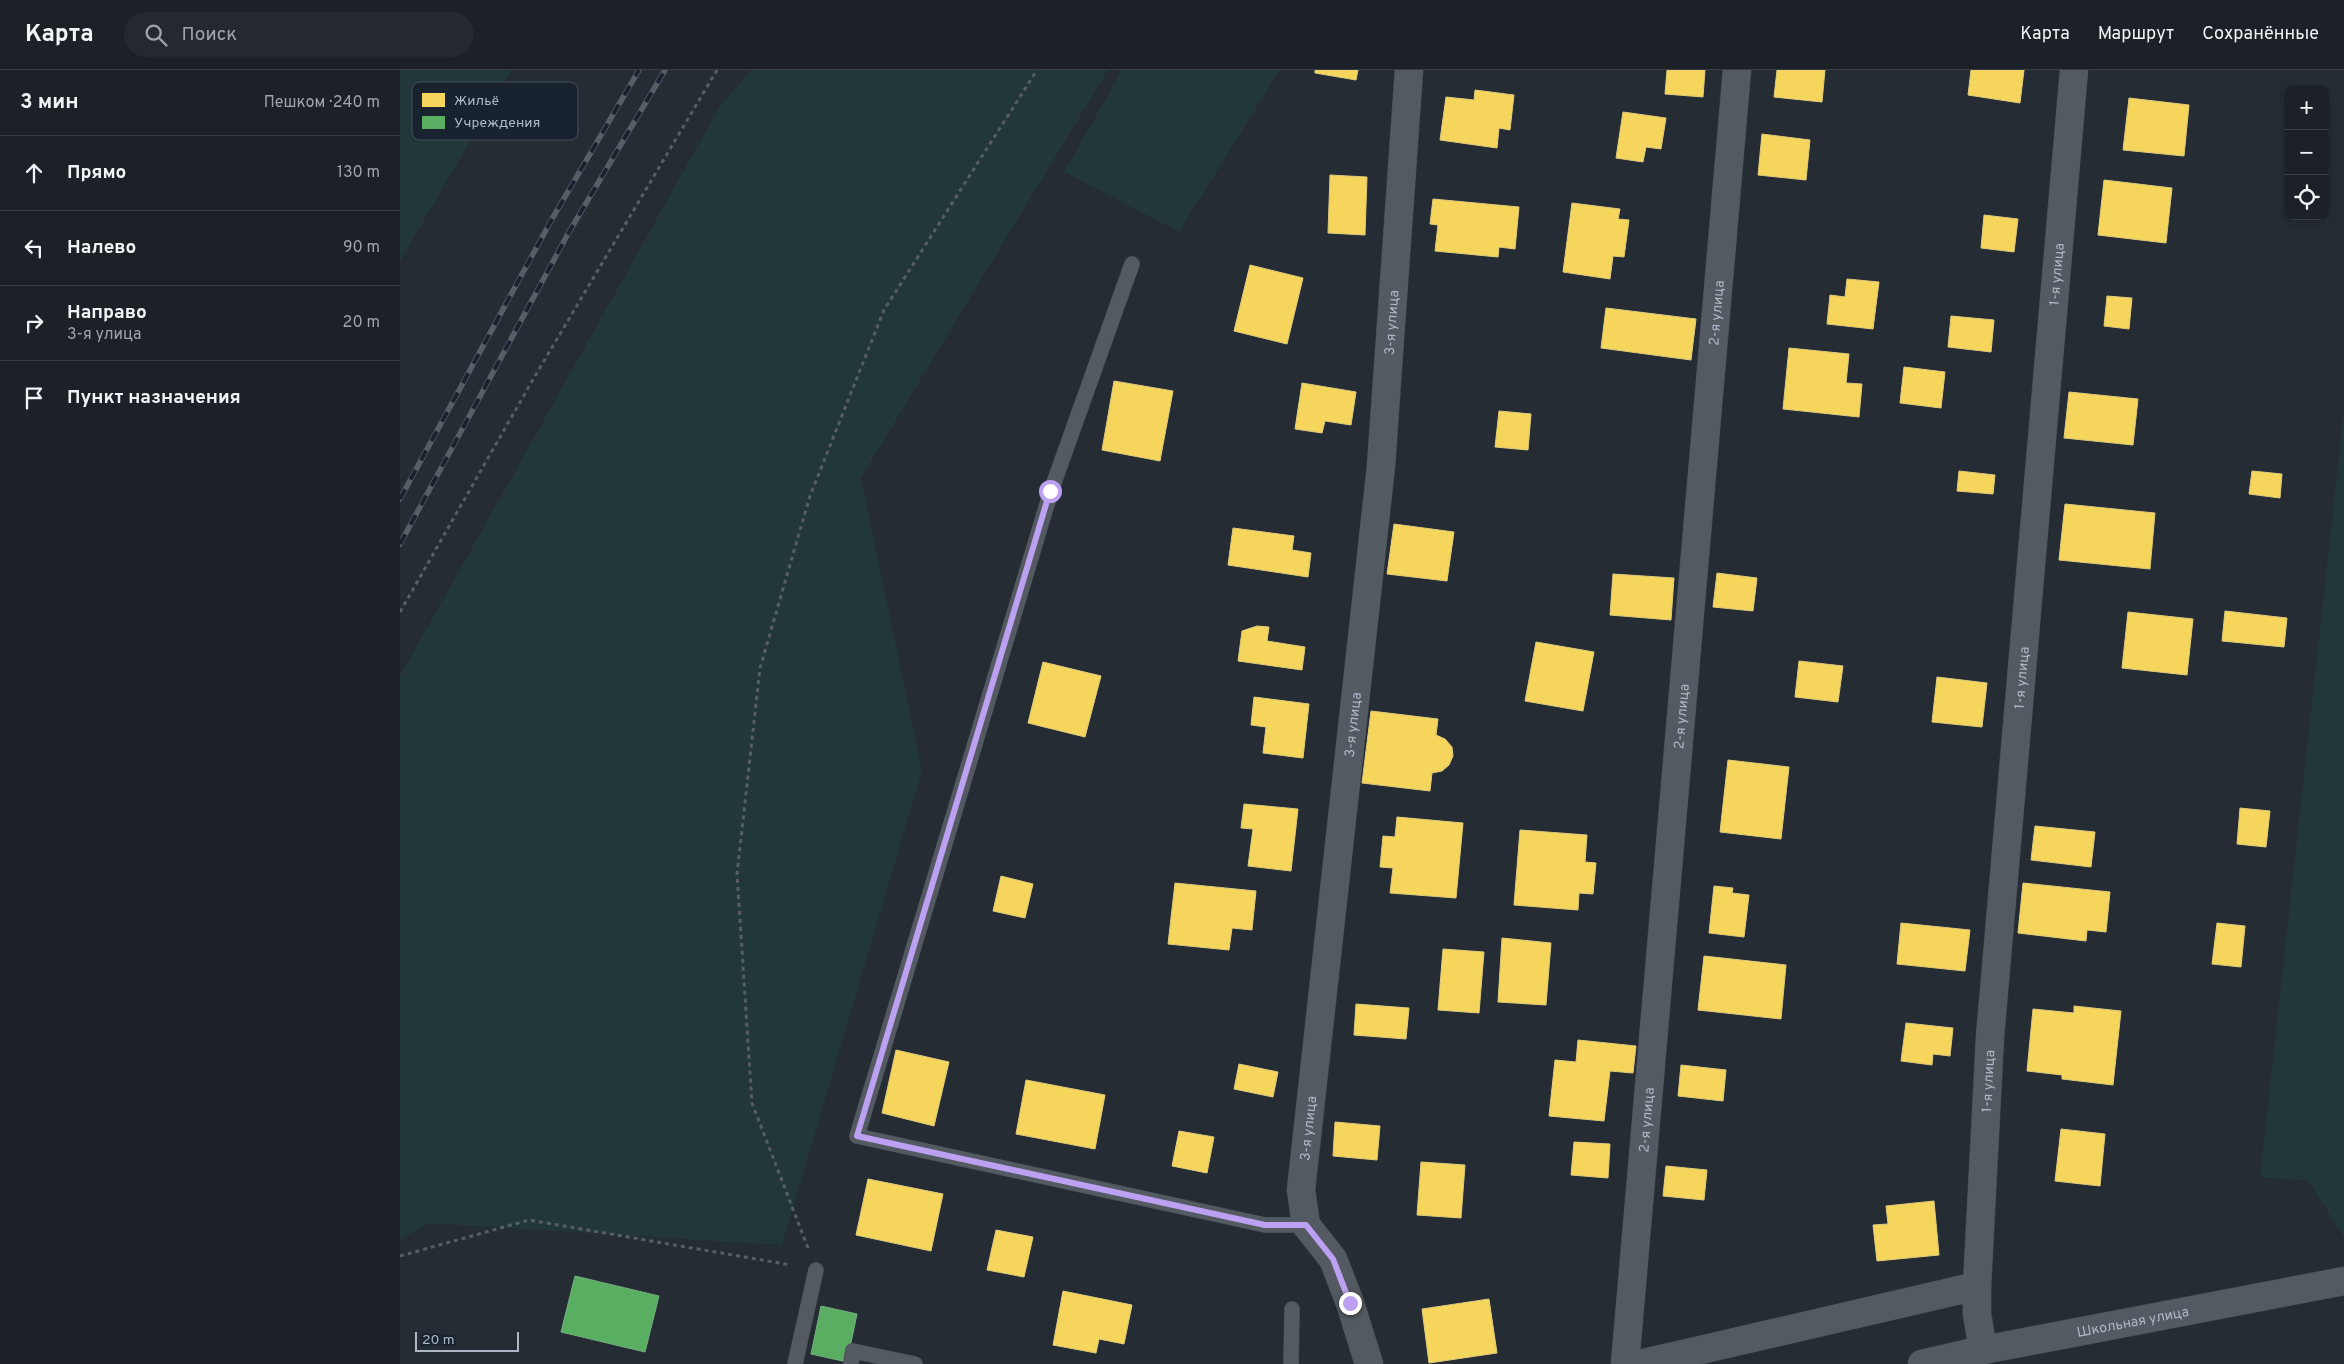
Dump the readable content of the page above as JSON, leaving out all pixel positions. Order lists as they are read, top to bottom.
{
  "streets": {
    "street": [
      "1-я улица",
      "2-я улица",
      "3-я улица",
      "Школьная улица"
    ]
  },
  "crossings": [
    ["1-я улица", "Школьная улица"]
  ],
  "legend": ["Жильё", "Учреждения"],
  "scale_bar": "20 m",
  "page": {
    "header": "Карта",
    "search": "Поиск",
    "nav": ["Карта", "Маршрут", "Сохранённые"],
    "heading": ["3 мин", "Пешком · 240 m"],
    "map_buttons": ["+", "−"],
    "list": [
      ["Прямо", "130 m"],
      ["Налево", "90 m"],
      ["Направо", "3-я улица", "20 m"],
      "Пункт назначения"
    ],
    "scale": "20 m"
  }
}
